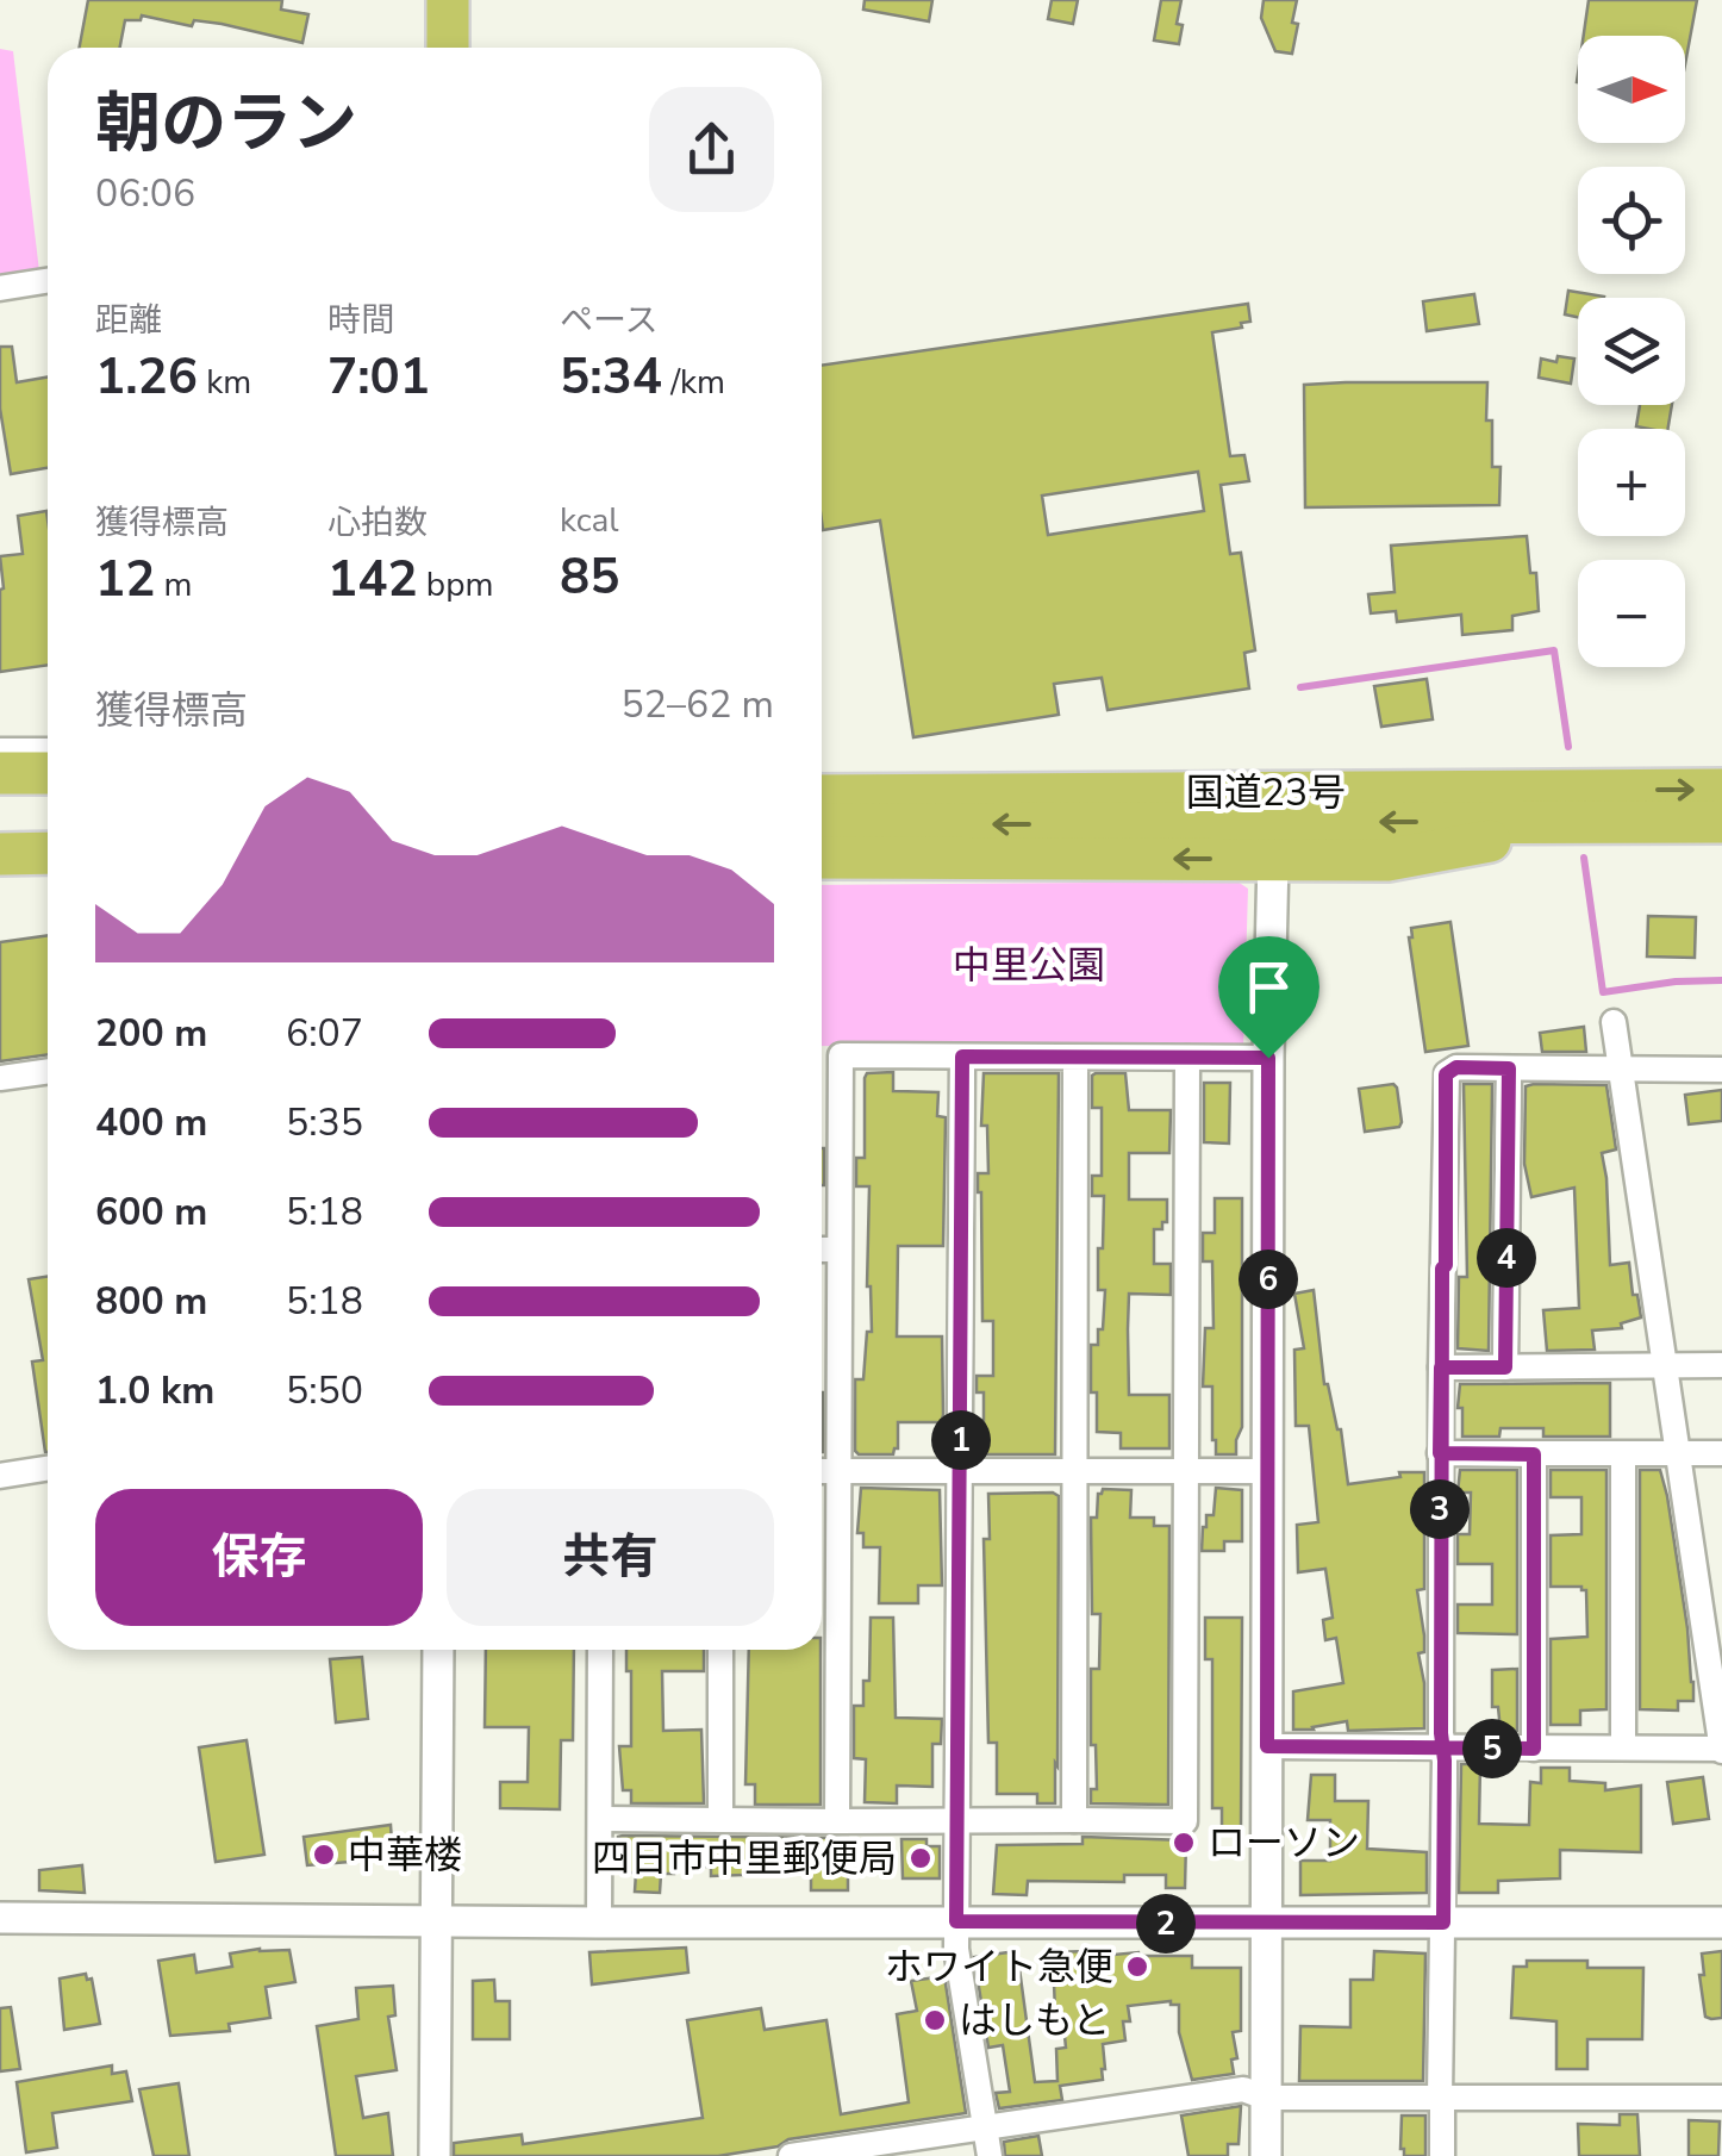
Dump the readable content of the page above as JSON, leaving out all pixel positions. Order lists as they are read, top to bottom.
{
  "streets": {
    "highway": ["国道23号"]
  },
  "parks": ["中里公園"],
  "places": [
    "ローソン",
    "中華楼",
    "四日市中里郵便局",
    "ホワイト急便",
    "はしもと"
  ],
  "north": "right",
  "page": {
    "map_buttons": ["+", "−"],
    "heading": ["朝のラン", "06:06"],
    "stats": [
      ["距離", "1.26 km"],
      ["時間", "7:01"],
      ["ペース", "5:34 /km"],
      ["獲得標高", "12 m"],
      ["心拍数", "142 bpm"],
      ["kcal", "85"]
    ],
    "chart": ["獲得標高", "52–62 m"],
    "list": [
      {
        "name": "200 m",
        "note": "6:07"
      },
      {
        "name": "400 m",
        "note": "5:35"
      },
      {
        "name": "600 m",
        "note": "5:18"
      },
      {
        "name": "800 m",
        "note": "5:18"
      },
      {
        "name": "1.0 km",
        "note": "5:50"
      }
    ],
    "pins": [
      "4",
      "6",
      "1",
      "3",
      "5",
      "2"
    ],
    "buttons": ["保存", "共有"]
  }
}
